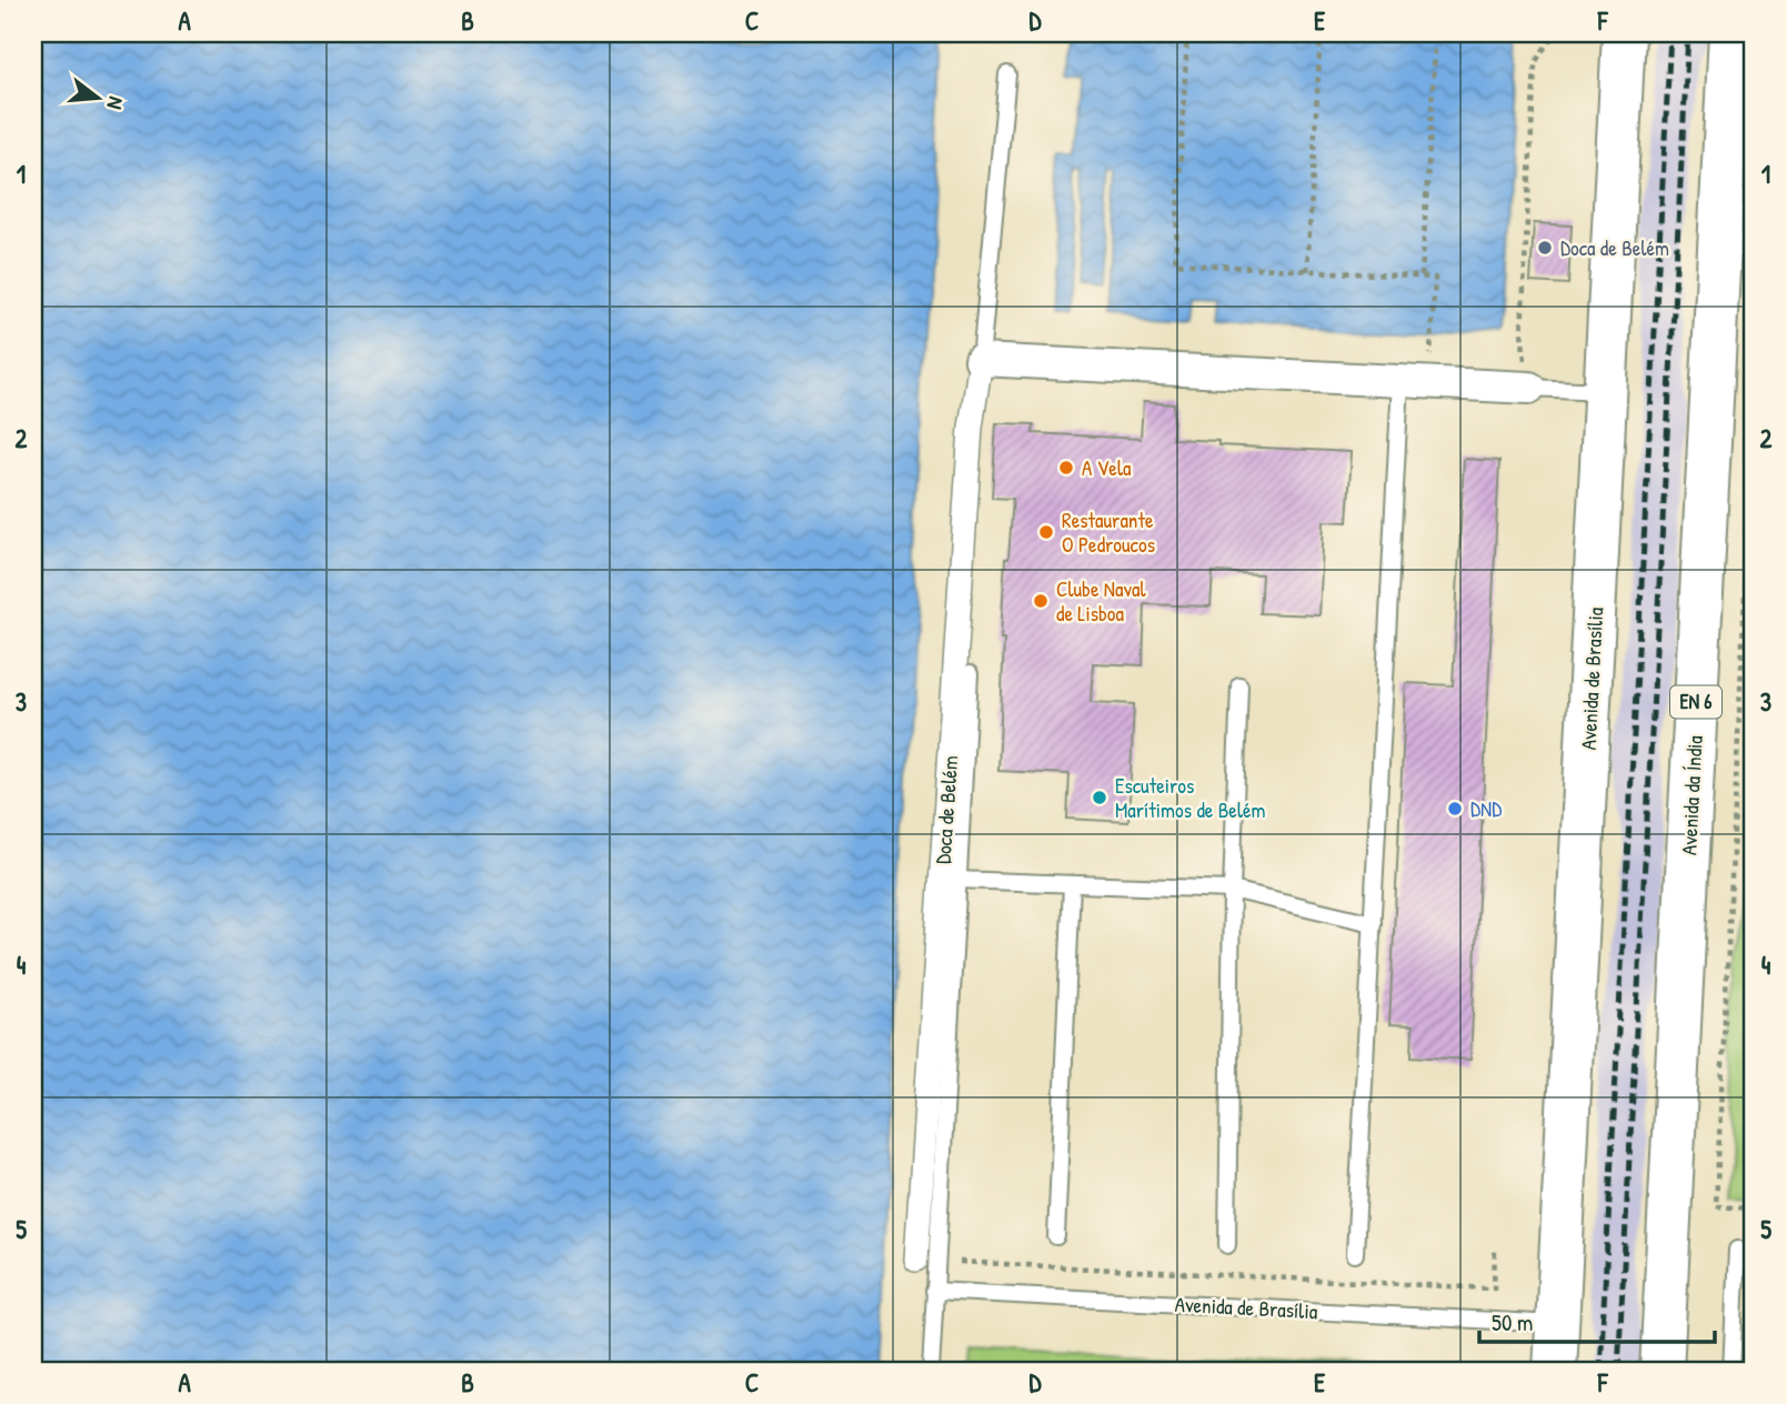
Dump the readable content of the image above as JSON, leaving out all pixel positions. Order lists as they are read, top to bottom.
{
  "streets": {
    "main road": ["Avenida de Brasília", "EN 6", "Avenida da Índia"],
    "street": ["Doca de Belém"]
  },
  "crossings": [
    ["Avenida de Brasília", "Doca de Belém"]
  ],
  "places": [
    "Doca de Belém",
    "A Vela",
    "Restaurante O Pedroucos",
    "Clube Naval de Lisboa",
    "Escuteiros Marítimos de Belém",
    "DND"
  ],
  "scale_bar": "50 m",
  "north": "right",
  "grid": {
    "columns": [
      "A",
      "B",
      "C",
      "D",
      "E",
      "F"
    ],
    "rows": [
      "1",
      "2",
      "3",
      "4",
      "5"
    ]
  }
}
